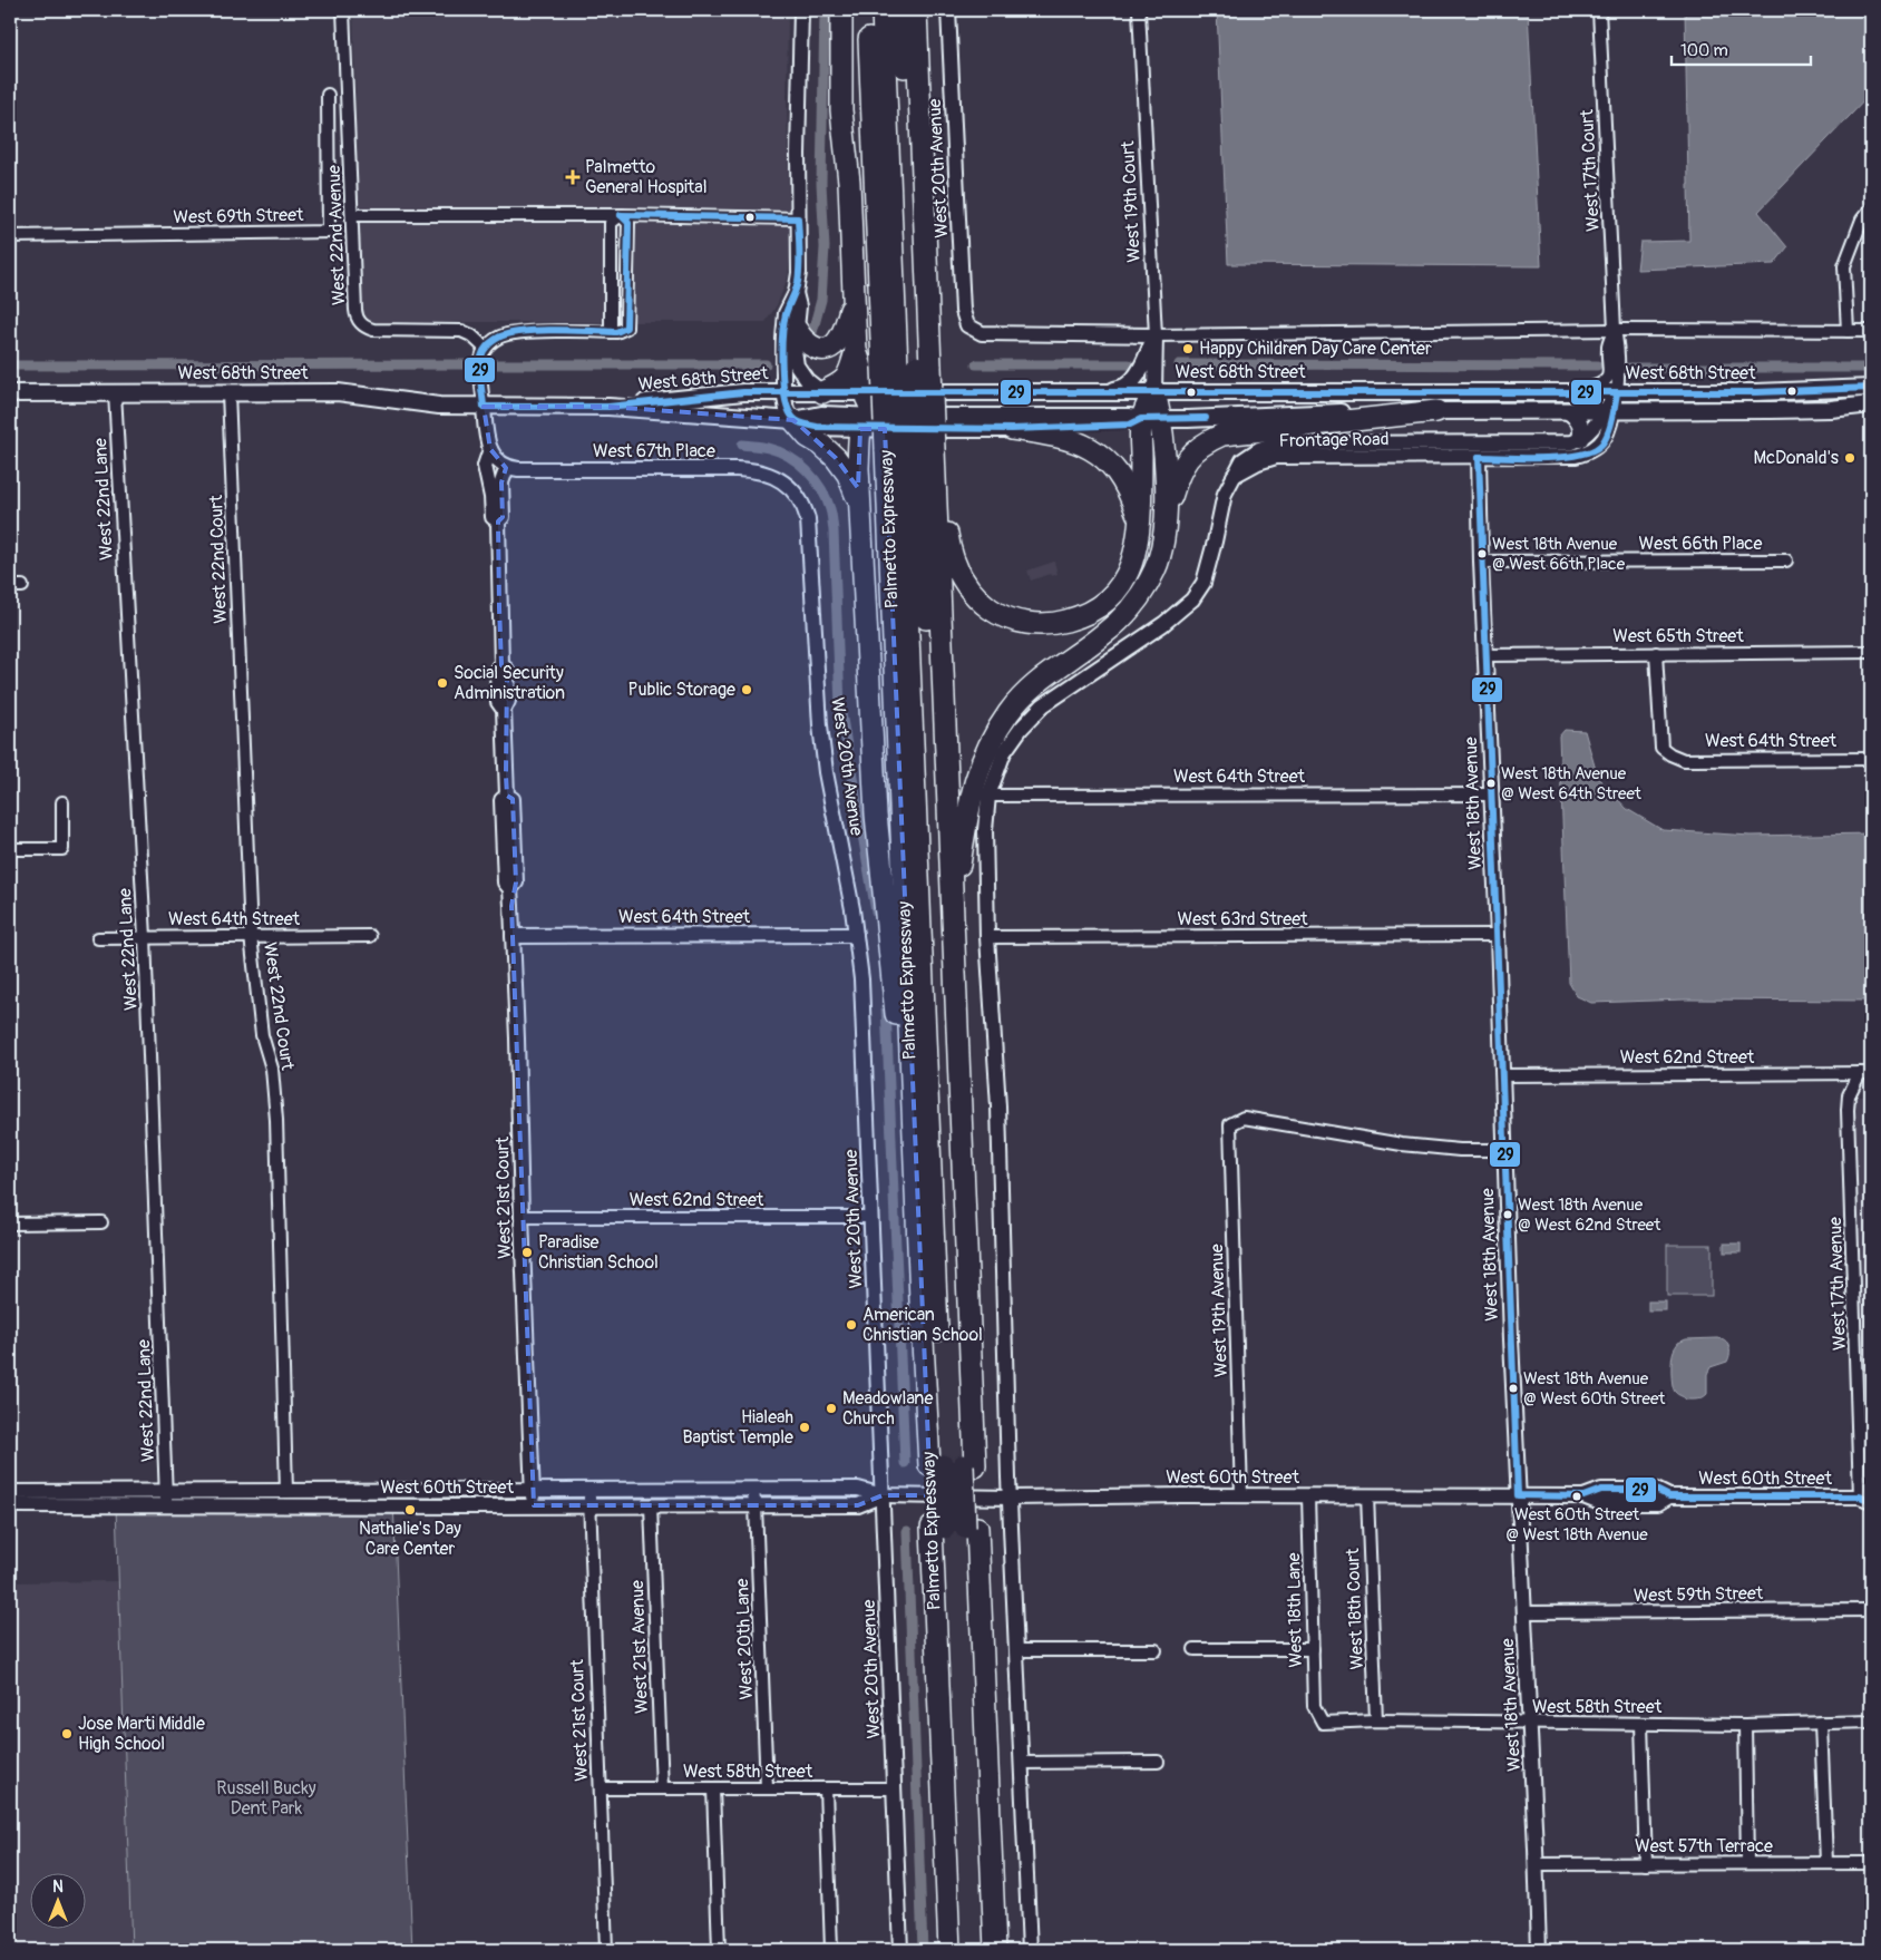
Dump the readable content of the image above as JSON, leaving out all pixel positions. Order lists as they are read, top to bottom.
{
  "streets": {
    "highway": ["Palmetto Expressway"],
    "main road": ["West 68th Street"],
    "street": [
      "West 20th Avenue",
      "West 17th Court",
      "West 19th Court",
      "West 69th Street",
      "West 22nd Avenue",
      "Frontage Road",
      "West 67th Place",
      "West 22nd Lane",
      "West 66th Place",
      "West 22nd Court",
      "West 65th Street",
      "West 64th Street",
      "West 18th Avenue",
      "West 63rd Street",
      "West 62nd Street",
      "West 21st Court",
      "West 17th Avenue",
      "West 19th Avenue",
      "West 60th Street",
      "West 59th Street",
      "West 18th Court",
      "West 18th Lane",
      "West 20th Lane",
      "West 21st Avenue",
      "West 58th Street",
      "West 57th Terrace"
    ]
  },
  "crossings": [
    ["West 20th Avenue", "West 68th Street"],
    ["West 20th Avenue", "West 67th Place"],
    ["West 20th Avenue", "West 64th Street"],
    ["West 20th Avenue", "West 62nd Street"],
    ["West 20th Avenue", "West 60th Street"],
    ["West 20th Avenue", "West 58th Street"],
    ["West 17th Court", "West 68th Street"],
    ["West 19th Court", "West 68th Street"],
    ["West 68th Street", "Frontage Road"],
    ["West 68th Street", "West 22nd Lane"],
    ["West 68th Street", "West 22nd Court"],
    ["West 68th Street", "West 21st Court"],
    ["Frontage Road", "West 18th Avenue"],
    ["West 67th Place", "West 21st Court"],
    ["West 22nd Lane", "West 64th Street"],
    ["West 22nd Lane", "West 60th Street"],
    ["West 66th Place", "West 18th Avenue"],
    ["West 22nd Court", "West 64th Street"],
    ["West 22nd Court", "West 60th Street"],
    ["West 65th Street", "West 64th Street"],
    ["West 65th Street", "West 18th Avenue"],
    ["West 64th Street", "West 18th Avenue"],
    ["West 64th Street", "West 21st Court"],
    ["West 18th Avenue", "West 63rd Street"],
    ["West 18th Avenue", "West 62nd Street"],
    ["West 18th Avenue", "West 19th Avenue"],
    ["West 18th Avenue", "West 60th Street"],
    ["West 18th Avenue", "West 59th Street"],
    ["West 18th Avenue", "West 58th Street"],
    ["West 18th Avenue", "West 57th Terrace"],
    ["West 62nd Street", "West 21st Court"],
    ["West 62nd Street", "West 17th Avenue"],
    ["West 21st Court", "West 60th Street"],
    ["West 21st Court", "West 58th Street"],
    ["West 17th Avenue", "West 60th Street"],
    ["West 19th Avenue", "West 60th Street"],
    ["West 60th Street", "West 18th Court"],
    ["West 60th Street", "West 18th Lane"],
    ["West 60th Street", "West 20th Lane"],
    ["West 60th Street", "West 21st Avenue"],
    ["West 18th Court", "West 58th Street"],
    ["West 18th Lane", "West 58th Street"],
    ["West 20th Lane", "West 58th Street"],
    ["West 21st Avenue", "West 58th Street"]
  ],
  "parks": ["Russell Bucky Dent Park"],
  "places": {
    "health": ["Palmetto General Hospital"],
    "other": [
      "Happy Children Day Care Center",
      "McDonald's",
      "West 18th Avenue @ West 66th Place",
      "Social Security Administration",
      "Public Storage",
      "West 18th Avenue @ West 64th Street",
      "West 18th Avenue @ West 62nd Street",
      "Paradise Christian School",
      "American Christian School",
      "West 18th Avenue @ West 60th Street",
      "Meadowlane Church",
      "Hialeah Baptist Temple",
      "West 60th Street @ West 18th Avenue",
      "Nathalie's Day Care Center",
      "Jose Marti Middle High School"
    ]
  },
  "lines": ["transit line 29"],
  "scale_bar": "100 m",
  "north": "top"
}
